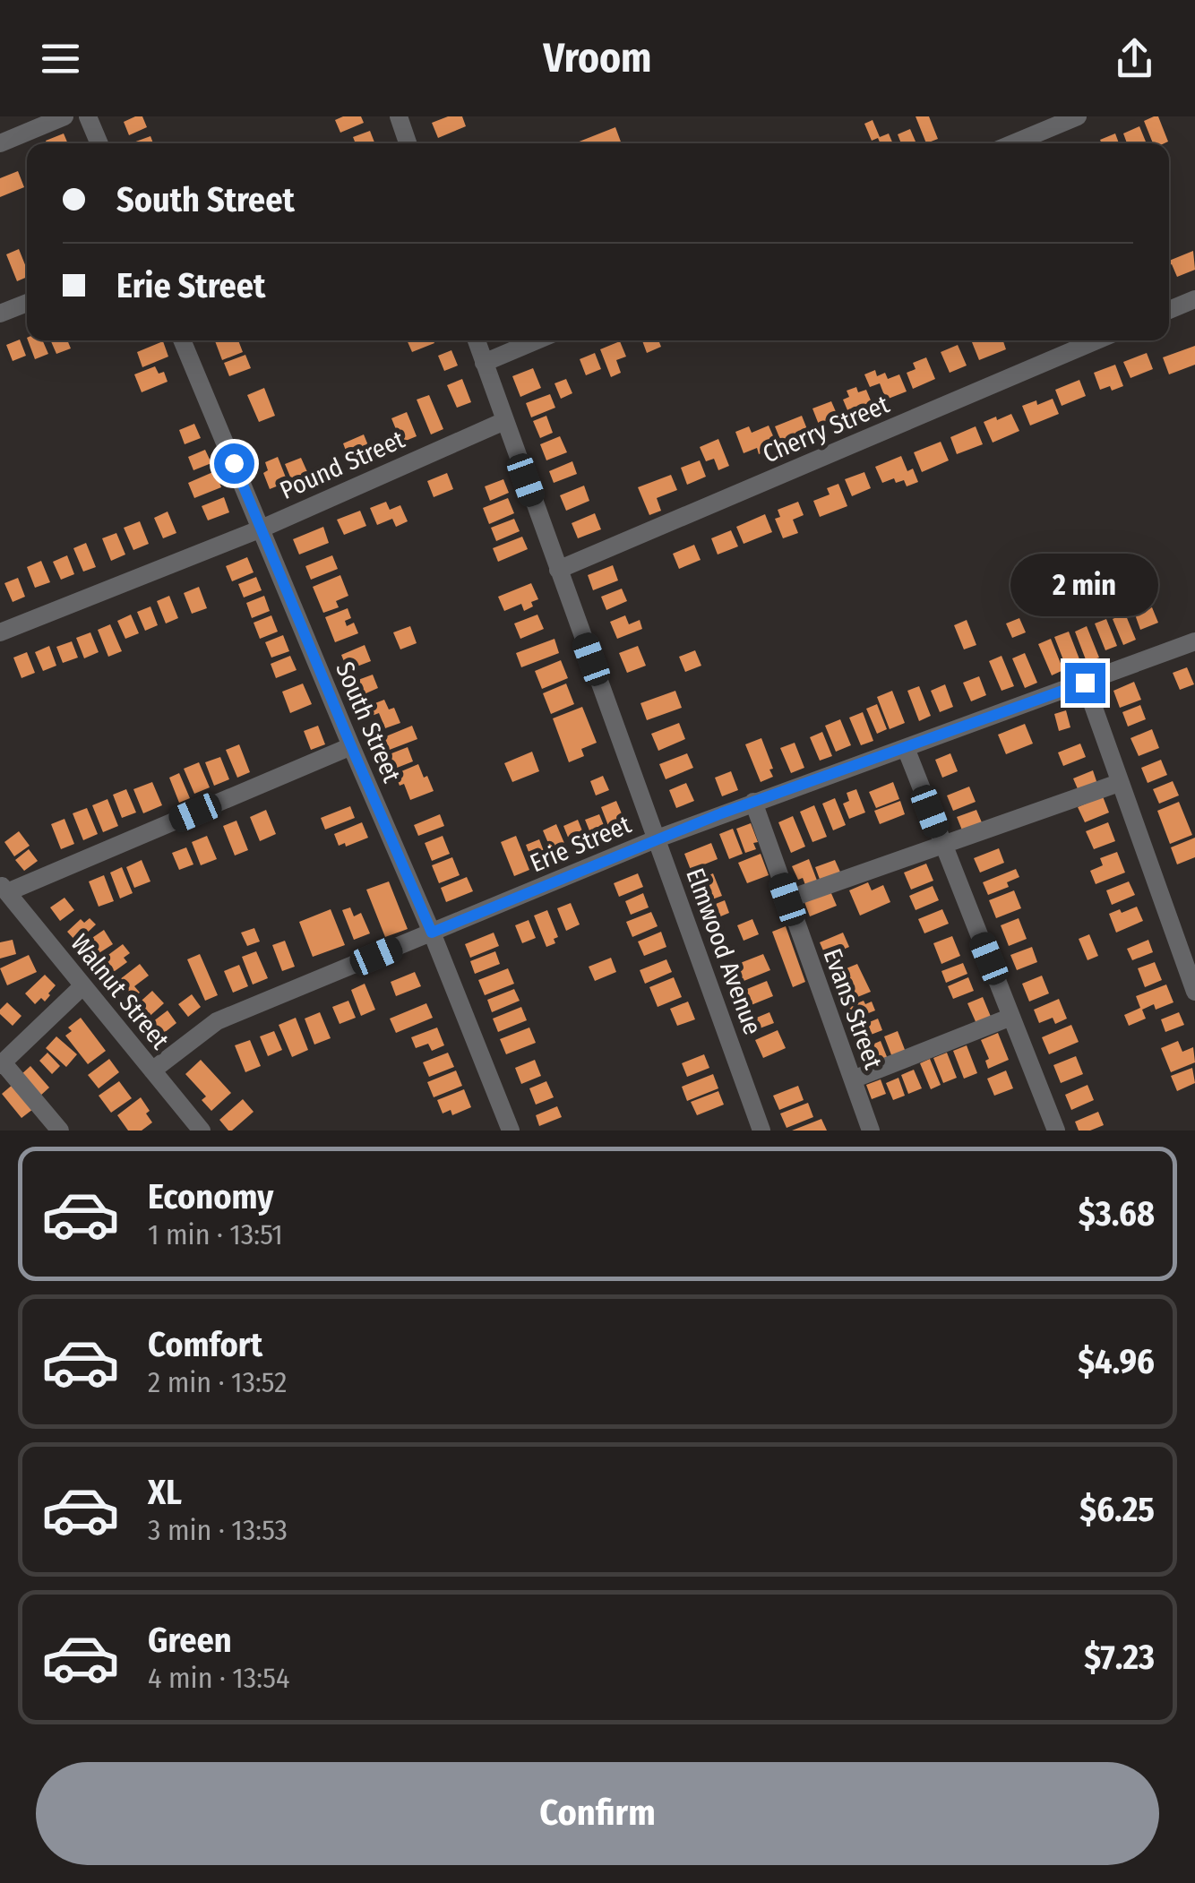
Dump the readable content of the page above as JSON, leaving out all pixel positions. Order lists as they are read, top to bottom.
{
  "streets": {
    "street": [
      "Cherry Street",
      "Pound Street",
      "South Street",
      "Erie Street",
      "Elmwood Avenue",
      "Walnut Street",
      "Evans Street"
    ]
  },
  "crossings": [
    ["Cherry Street", "Elmwood Avenue"],
    ["Pound Street", "South Street"],
    ["Pound Street", "Elmwood Avenue"],
    ["South Street", "Erie Street"],
    ["Erie Street", "Elmwood Avenue"],
    ["Erie Street", "Walnut Street"],
    ["Erie Street", "Evans Street"]
  ],
  "page": {
    "header": "Vroom",
    "banner": ["South Street", "Erie Street"],
    "bubble": "2 min",
    "list": [
      {
        "name": "Economy",
        "note": "1 min · 13:51",
        "value": "$3.68"
      },
      {
        "name": "Comfort",
        "note": "2 min · 13:52",
        "value": "$4.96"
      },
      {
        "name": "XL",
        "note": "3 min · 13:53",
        "value": "$6.25"
      },
      {
        "name": "Green",
        "note": "4 min · 13:54",
        "value": "$7.23"
      }
    ],
    "buttons": "Confirm"
  }
}
